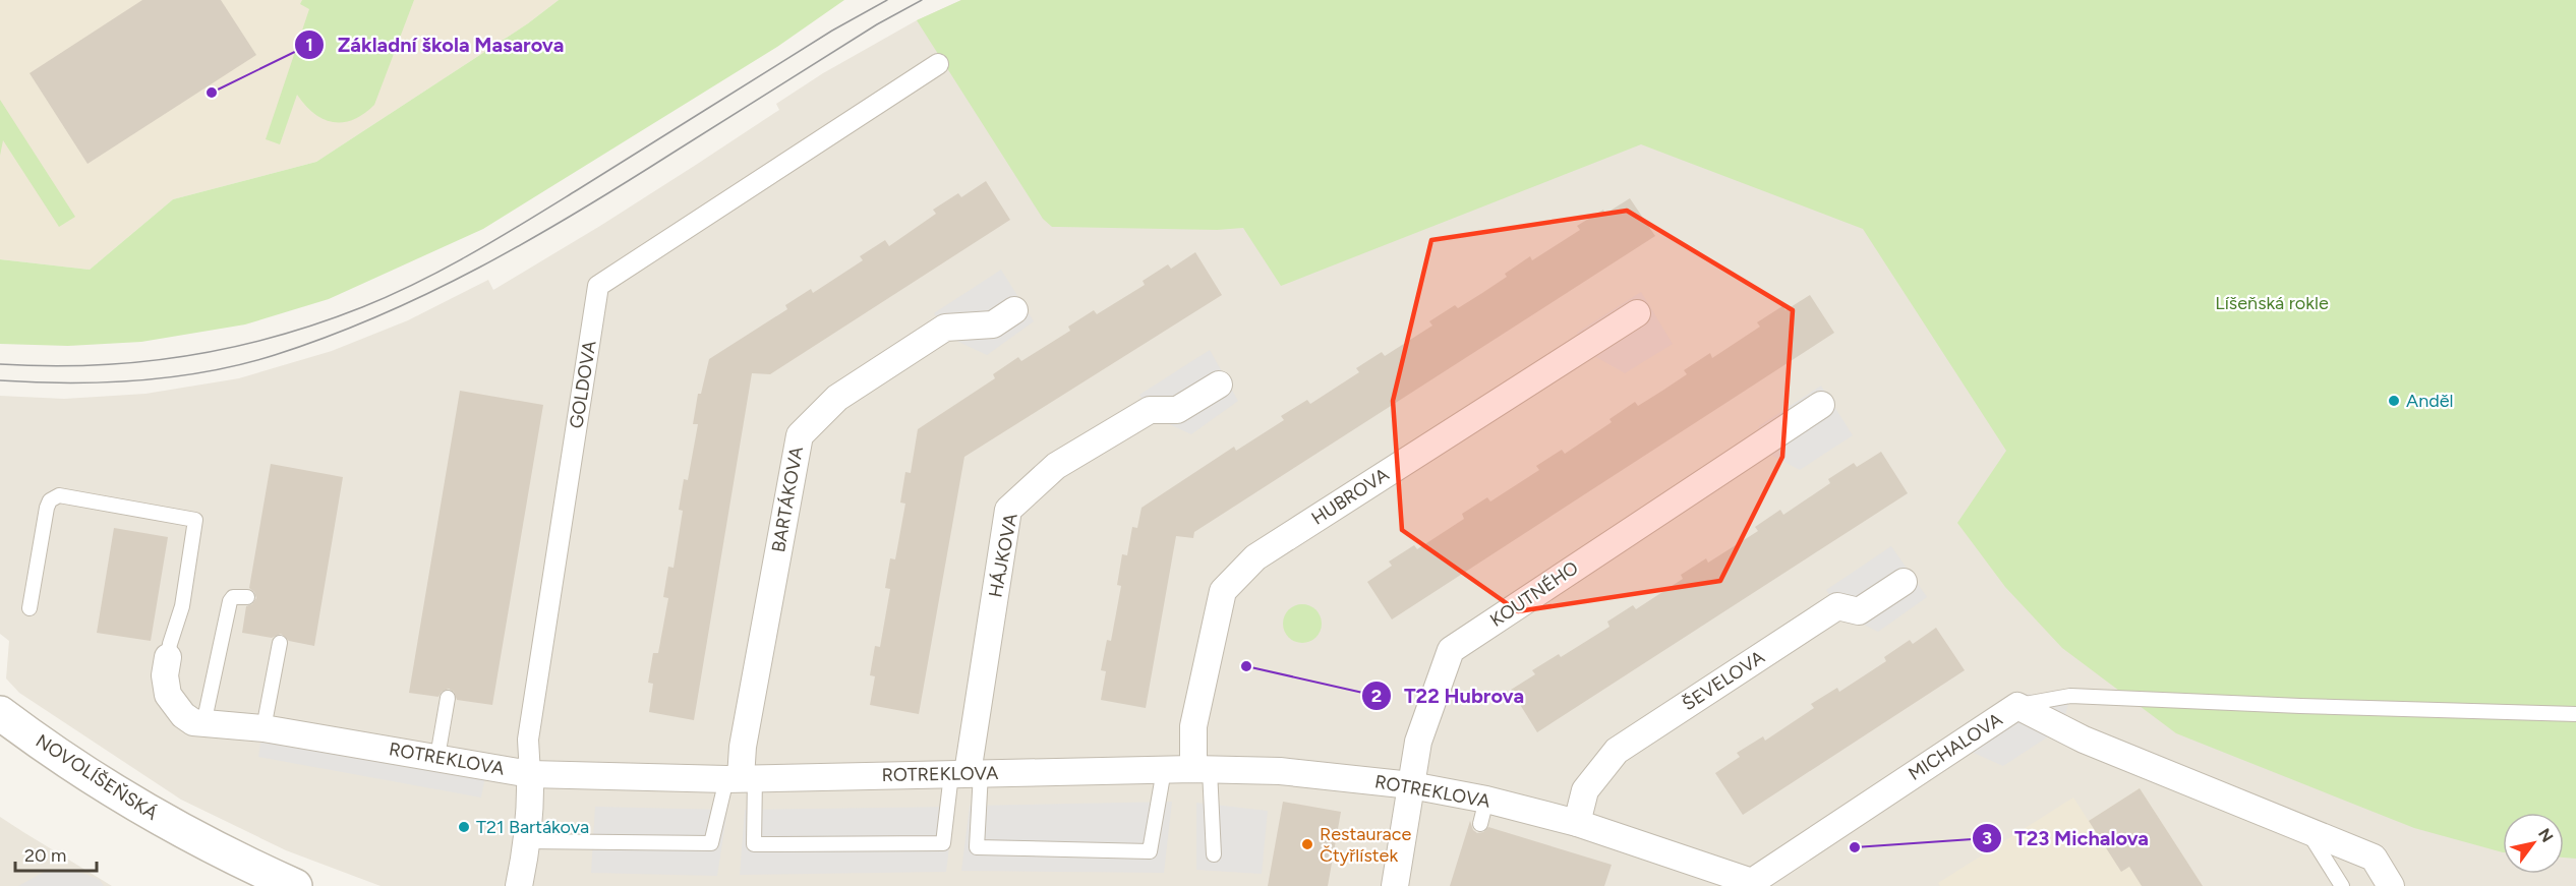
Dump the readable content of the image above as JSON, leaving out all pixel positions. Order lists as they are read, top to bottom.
{
  "streets": {
    "street": [
      "GOLDOVA",
      "HUBROVA",
      "BARTÁKOVA",
      "HÁJKOVA",
      "KOUTNÉHO",
      "ŠEVELOVA",
      "MICHALOVA",
      "ROTREKLOVA",
      "NOVOLÍŠEŇSKÁ"
    ]
  },
  "crossings": [
    ["GOLDOVA", "ROTREKLOVA"],
    ["HUBROVA", "ROTREKLOVA"],
    ["BARTÁKOVA", "ROTREKLOVA"],
    ["HÁJKOVA", "ROTREKLOVA"],
    ["KOUTNÉHO", "ROTREKLOVA"],
    ["ŠEVELOVA", "ROTREKLOVA"],
    ["MICHALOVA", "ROTREKLOVA"]
  ],
  "parks": ["Líšeňská rokle"],
  "places": [
    "Základní škola Masarova",
    "Anděl",
    "T22 Hubrova",
    "T21 Bartákova",
    "Restaurace Čtyřlístek",
    "T23 Michalova"
  ],
  "scale_bar": "20 m",
  "north": "top right"
}
